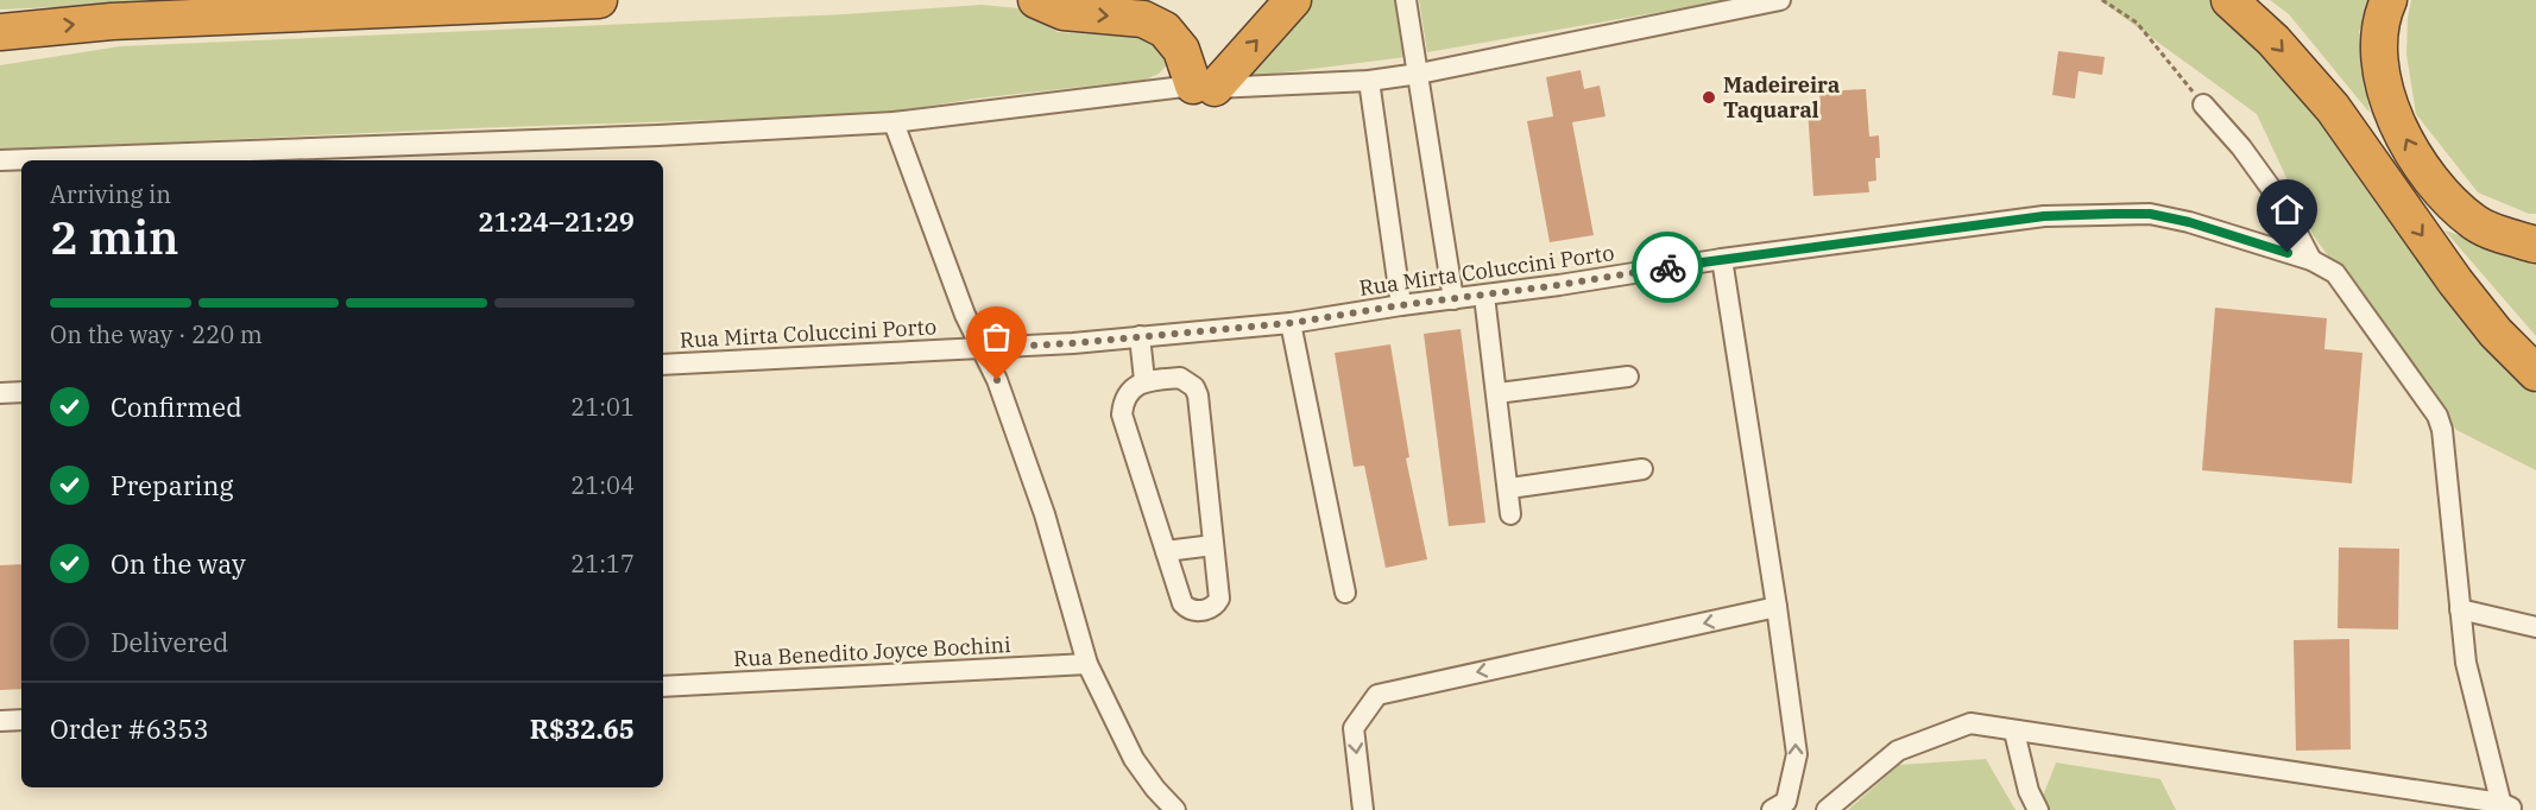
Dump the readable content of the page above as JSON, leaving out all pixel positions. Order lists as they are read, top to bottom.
{
  "streets": {
    "street": ["Rua Mirta Coluccini Porto", "Rua Benedito Joyce Bochini"]
  },
  "places": ["Madeireira Taquaral"],
  "page": {
    "heading": ["2 min", "Arriving in", "21:24–21:29"],
    "panel": ["Order #6353", "R$32.65"],
    "bar": "On the way · 220 m",
    "list": [
      ["Confirmed", "21:01"],
      ["Preparing", "21:04"],
      ["On the way", "21:17"],
      "Delivered"
    ]
  }
}
